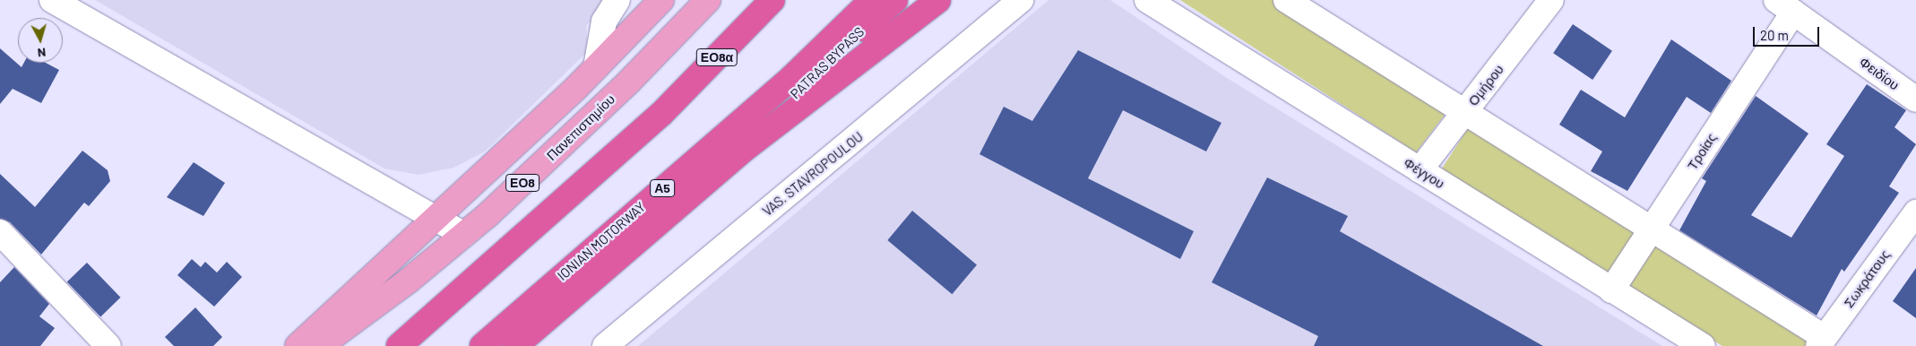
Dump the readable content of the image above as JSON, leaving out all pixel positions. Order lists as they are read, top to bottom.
{
  "streets": {
    "highway": [
      "ΕΟ8α",
      "PATRAS BYPASS",
      "Α5",
      "IONIAN MOTORWAY"
    ],
    "main road": ["Πανεπιστημίου", "ΕΟ8"],
    "street": [
      "Φειδίου",
      "Ομήρου",
      "Τροίας",
      "Φέγγου",
      "VAS. STAVROPOULOU",
      "Σωκράτους"
    ]
  },
  "crossings": [
    ["PATRAS BYPASS", "IONIAN MOTORWAY"],
    ["Φειδίου", "Τροίας"],
    ["Ομήρου", "Φέγγου"],
    ["Τροίας", "Φέγγου"]
  ],
  "scale_bar": "20 m",
  "north": "bottom"
}
